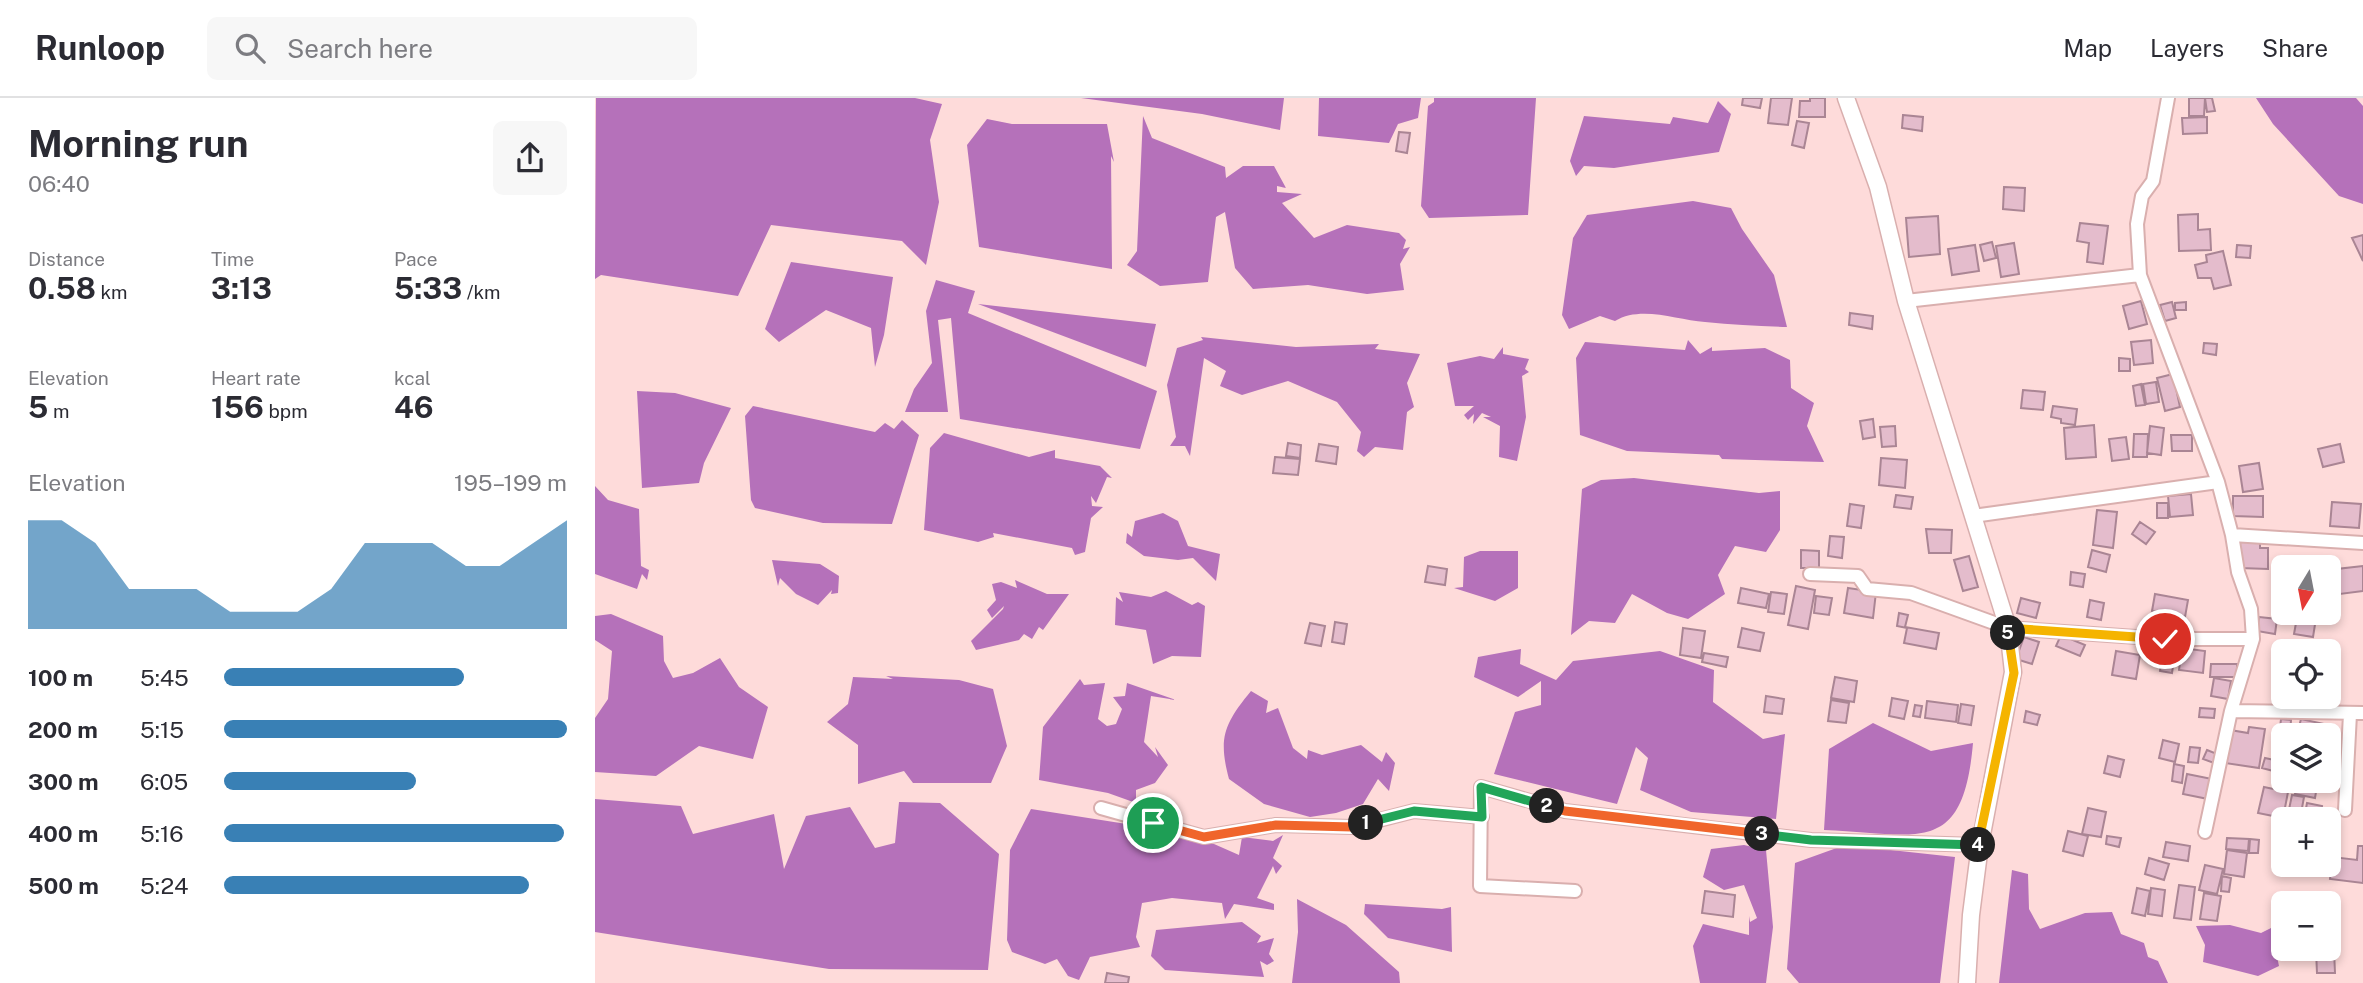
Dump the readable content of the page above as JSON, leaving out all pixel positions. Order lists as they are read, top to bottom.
{
  "north": "bottom",
  "page": {
    "header": "Runloop",
    "search": "Search here",
    "nav": ["Map", "Layers", "Share"],
    "heading": ["Morning run", "06:40"],
    "stats": [
      ["Distance", "0.58 km"],
      ["Time", "3:13"],
      ["Pace", "5:33 /km"],
      ["Elevation", "5 m"],
      ["Heart rate", "156 bpm"],
      ["kcal", "46"]
    ],
    "chart": ["Elevation", "195–199 m"],
    "map_buttons": ["+", "−"],
    "pins": [
      "5",
      "2",
      "1",
      "3",
      "4"
    ],
    "list": [
      {
        "name": "100 m",
        "note": "5:45"
      },
      {
        "name": "200 m",
        "note": "5:15"
      },
      {
        "name": "300 m",
        "note": "6:05"
      },
      {
        "name": "400 m",
        "note": "5:16"
      },
      {
        "name": "500 m",
        "note": "5:24"
      }
    ]
  }
}
